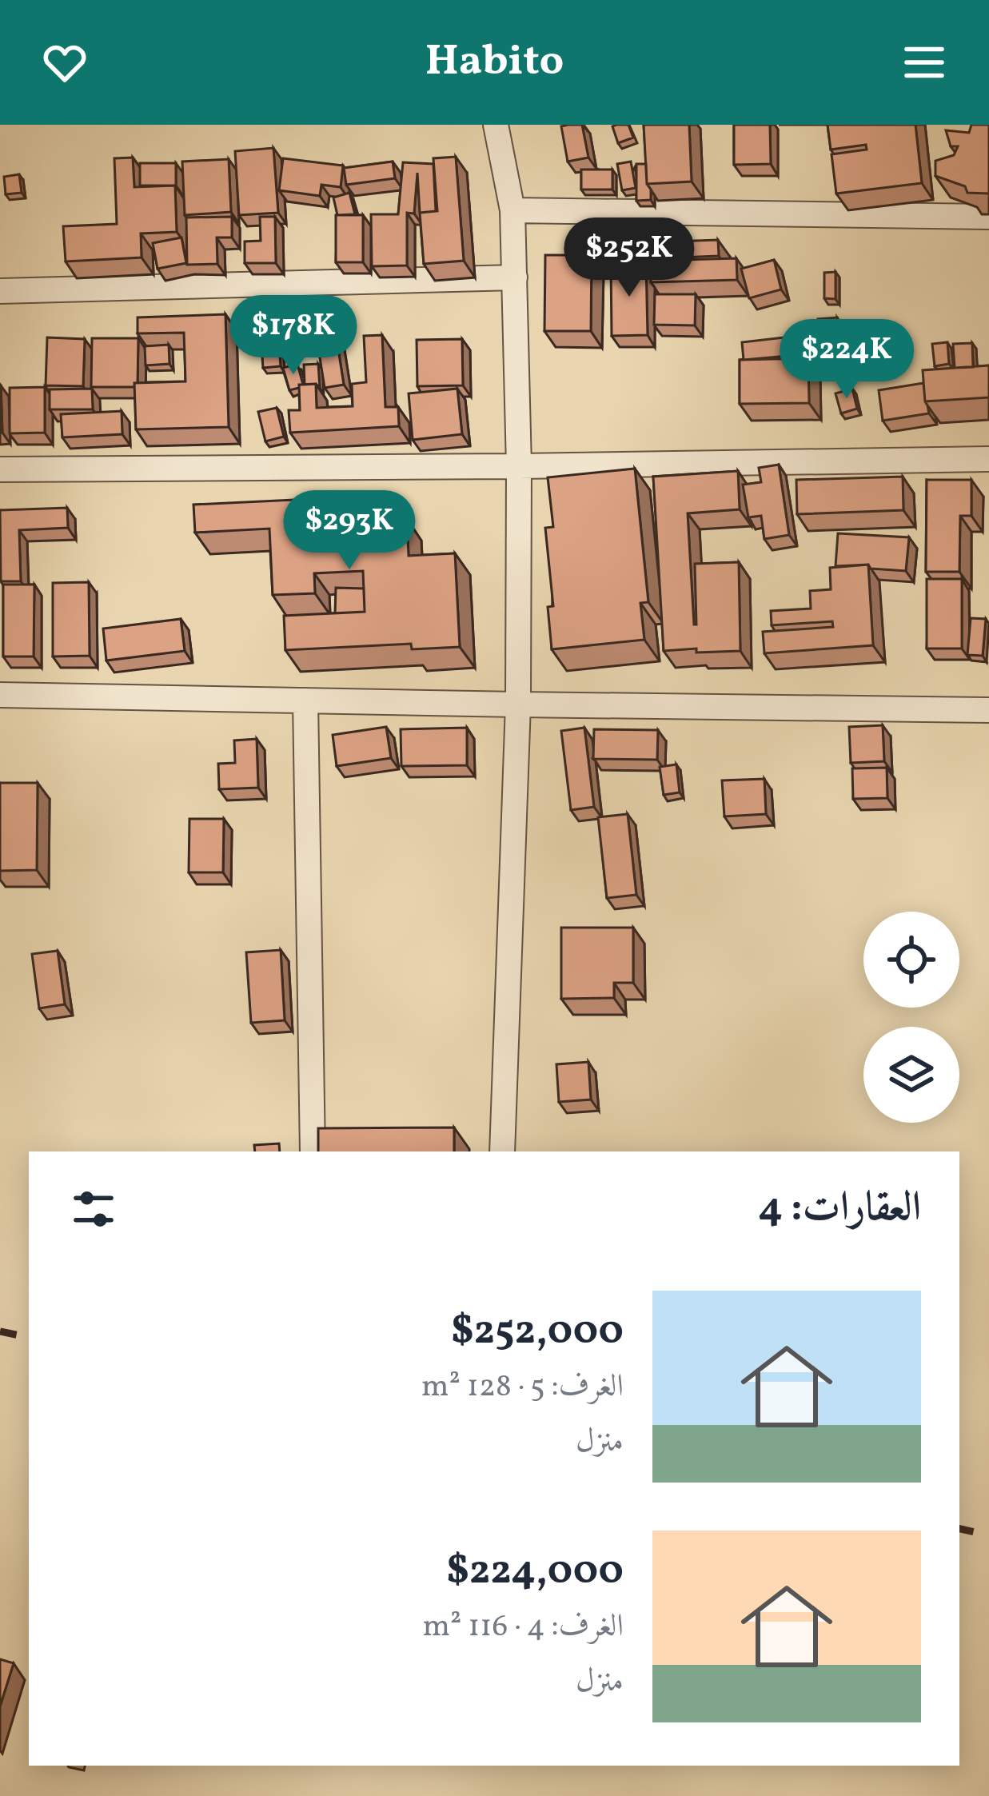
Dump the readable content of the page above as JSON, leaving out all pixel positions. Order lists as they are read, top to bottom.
{
  "page": {
    "header": "Habito",
    "price": [
      "$252K",
      "$178K",
      "$224K",
      "$293K"
    ],
    "heading": "العقارات: 4",
    "list": [
      {
        "name": "$252,000",
        "note": "الغرف: 5 · 128 m² · منزل"
      },
      {
        "name": "$224,000",
        "note": "الغرف: 4 · 116 m² · منزل"
      }
    ]
  }
}
